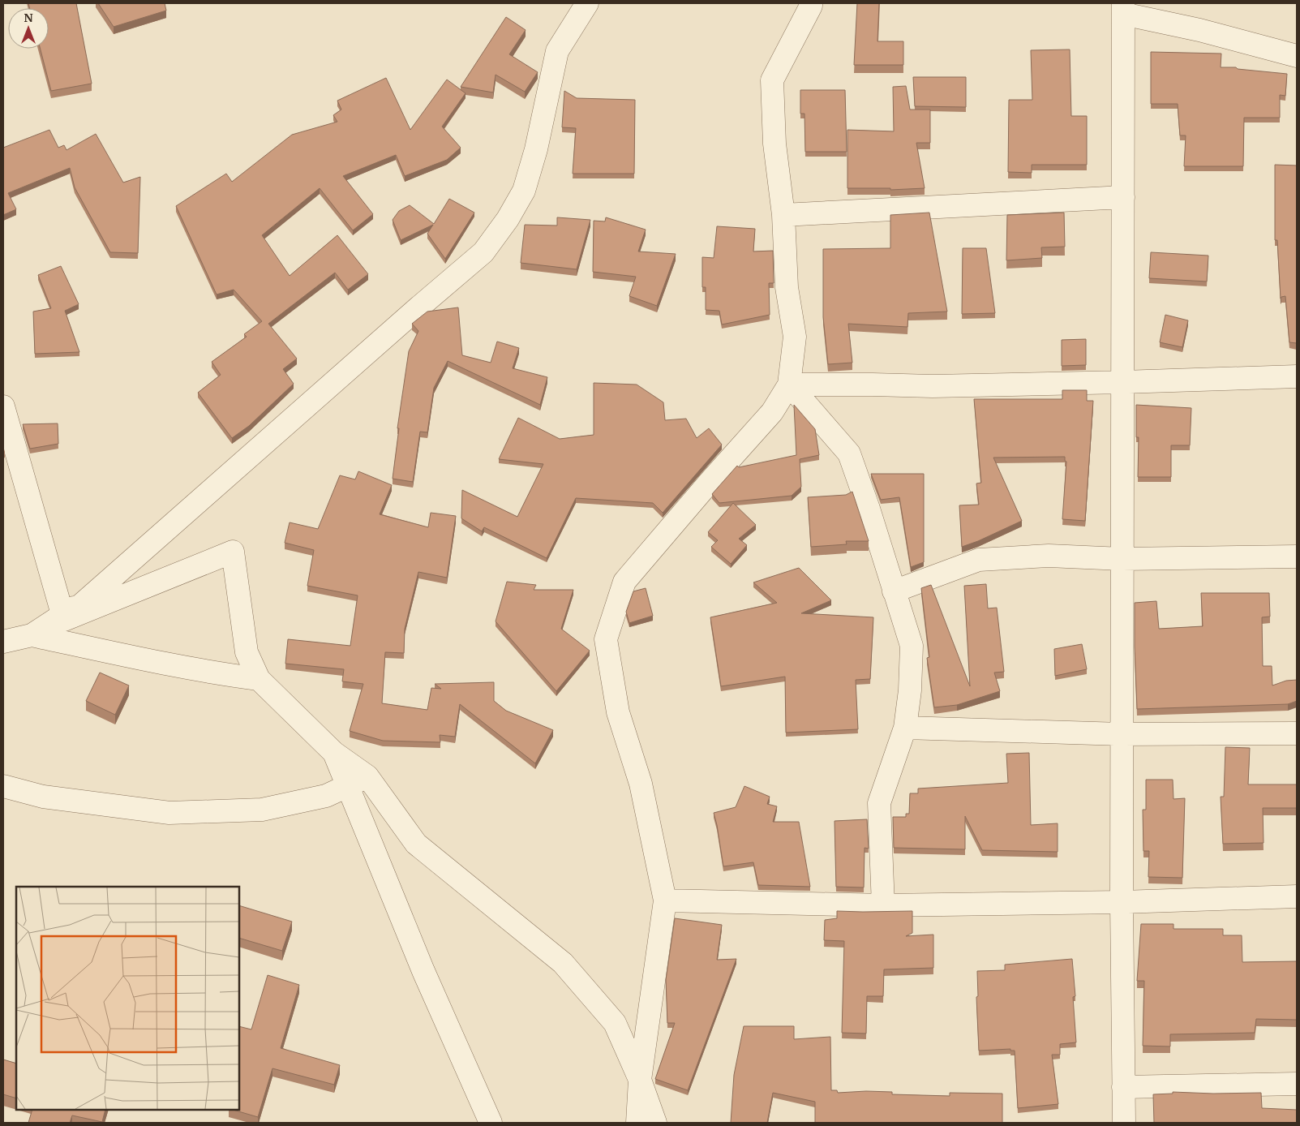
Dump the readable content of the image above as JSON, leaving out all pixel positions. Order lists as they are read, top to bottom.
{
  "north": "top"
}
